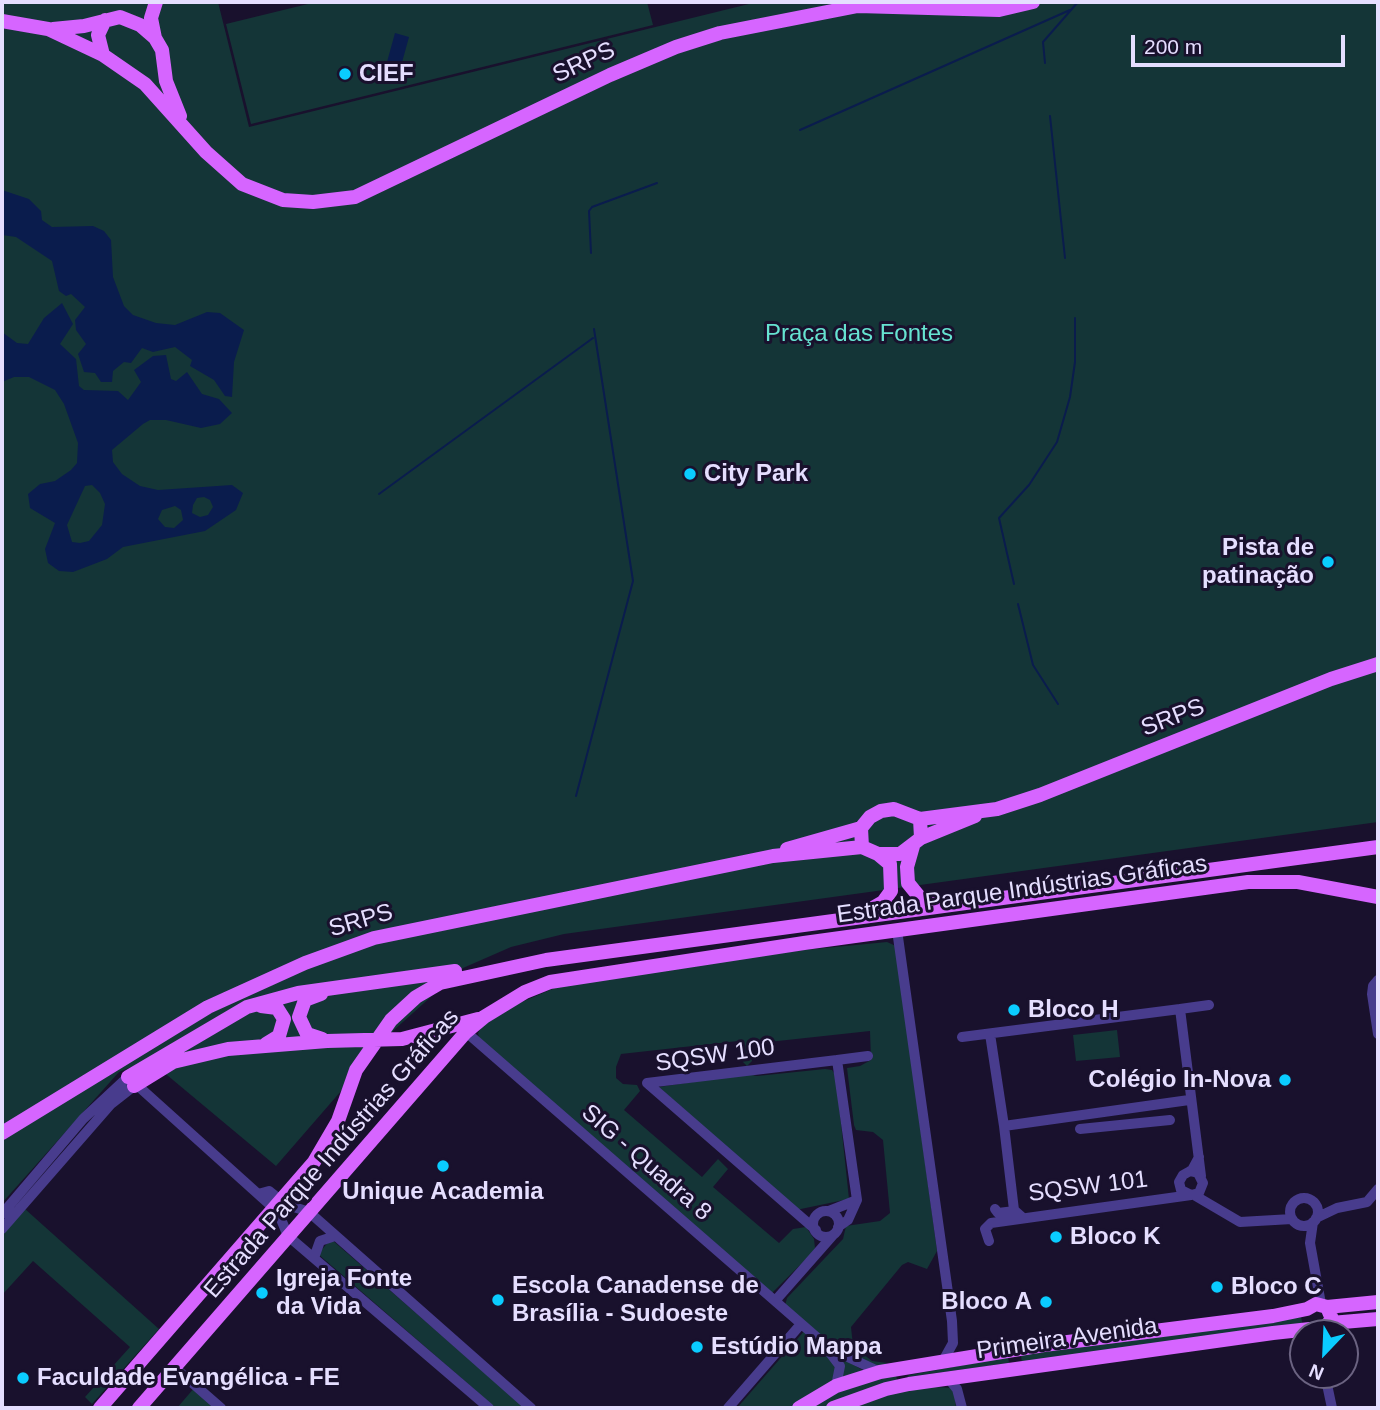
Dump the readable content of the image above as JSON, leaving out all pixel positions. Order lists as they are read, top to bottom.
{
  "streets": {
    "main road": ["SRPS", "Estrada Parque Indústrias Gráficas", "Primeira Avenida"],
    "street": ["SQSW 100", "SIG - Quadra 8", "SQSW 101"]
  },
  "crossings": [
    ["Estrada Parque Indústrias Gráficas", "SIG - Quadra 8"],
    ["SIG - Quadra 8", "Primeira Avenida"]
  ],
  "parks": ["Praça das Fontes"],
  "places": [
    "CIEF",
    "City Park",
    "Pista de patinação",
    "Bloco H",
    "Colégio In-Nova",
    "Unique Academia",
    "Bloco K",
    "Bloco C",
    "Igreja Fonte da Vida",
    "Escola Canadense de Brasília - Sudoeste",
    "Bloco A",
    "Estúdio Mappa",
    "Faculdade Evangélica - FE"
  ],
  "scale_bar": "200 m",
  "north": "bottom left"
}
